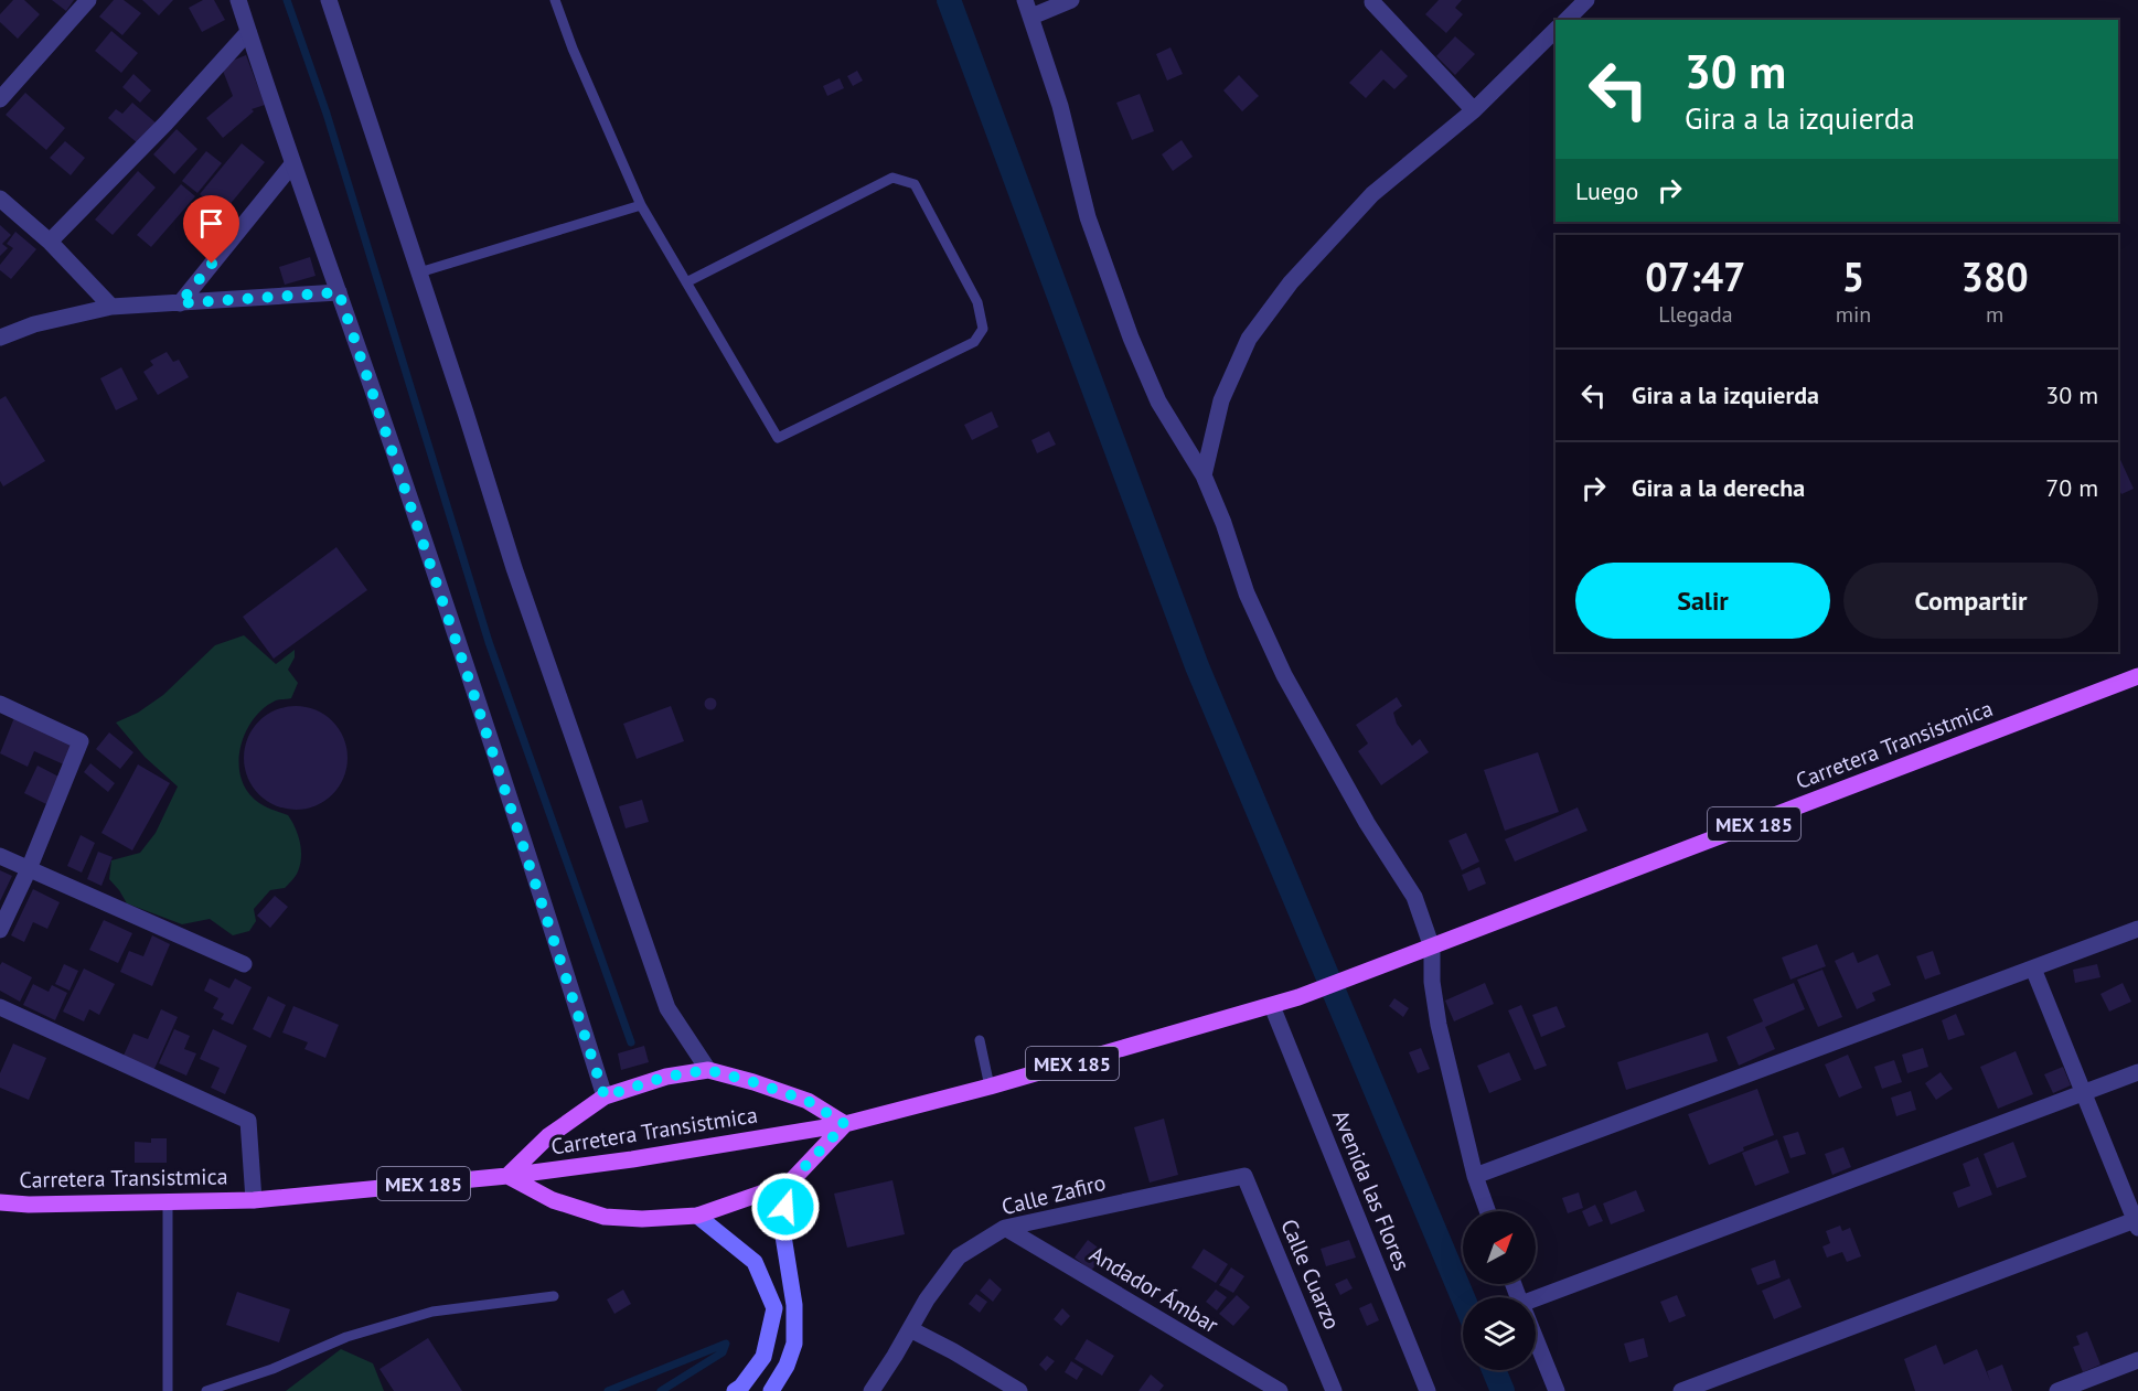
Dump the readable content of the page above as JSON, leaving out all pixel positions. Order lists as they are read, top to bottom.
{
  "streets": {
    "main road": ["Carretera Transistmica", "MEX 185"],
    "street": [
      "Avenida las Flores",
      "Calle Zafiro",
      "Calle Cuarzo",
      "Andador Ámbar"
    ]
  },
  "crossings": [
    ["Carretera Transistmica", "Avenida las Flores"],
    ["Calle Zafiro", "Calle Cuarzo"],
    ["Calle Zafiro", "Andador Ámbar"]
  ],
  "north": "top right",
  "page": {
    "turn": ["30 m", "Gira a la izquierda"],
    "then": "Luego",
    "eta": [
      "07:47",
      "Llegada",
      "5",
      "min",
      "380",
      "m"
    ],
    "list": [
      {
        "name": "Gira a la izquierda",
        "value": "30 m"
      },
      {
        "name": "Gira a la derecha",
        "value": "70 m"
      }
    ],
    "buttons": ["Salir", "Compartir"]
  }
}
